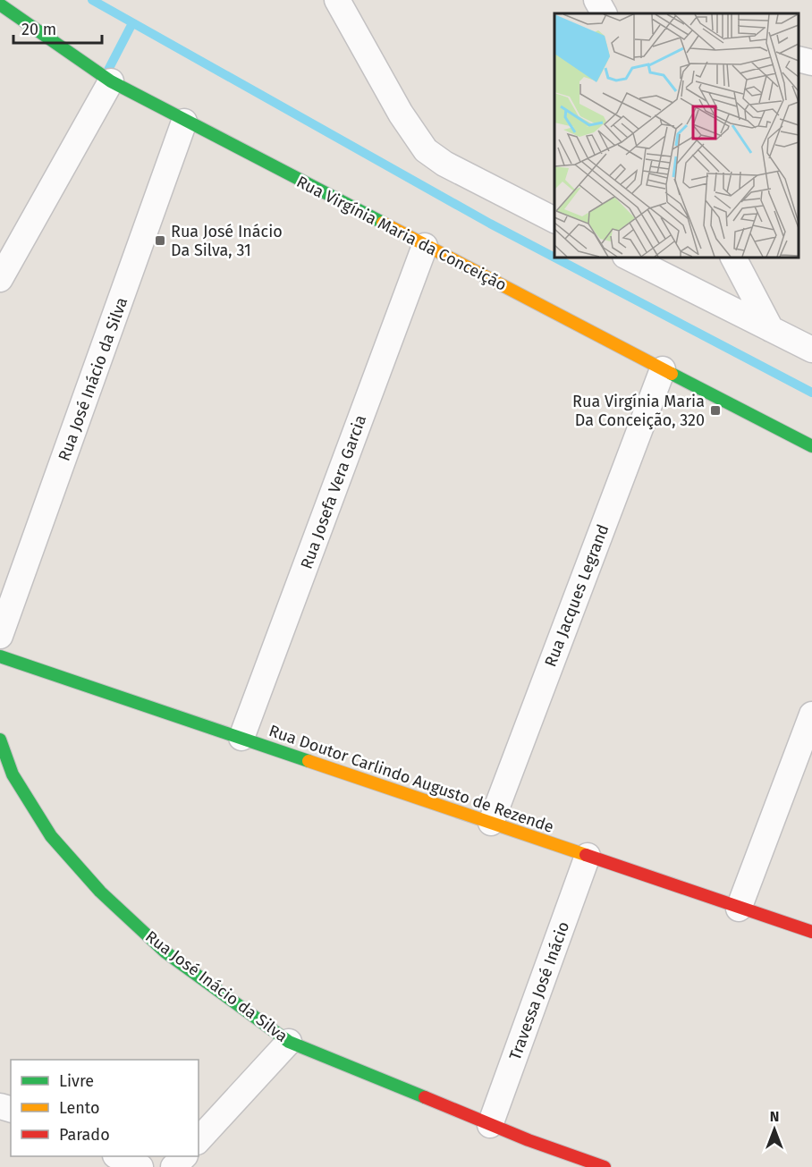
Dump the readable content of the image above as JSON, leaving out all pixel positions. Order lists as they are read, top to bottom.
{
  "streets": {
    "street": [
      "Rua Virgínia Maria da Conceição",
      "Rua José Inácio da Silva",
      "Rua Josefa Vera Garcia",
      "Rua Jacques Legrand",
      "Rua Doutor Carlindo Augusto de Rezende",
      "Travessa José Inácio"
    ]
  },
  "crossings": [
    ["Rua Virgínia Maria da Conceição", "Rua José Inácio da Silva"],
    ["Rua Virgínia Maria da Conceição", "Rua Josefa Vera Garcia"],
    ["Rua Virgínia Maria da Conceição", "Rua Jacques Legrand"],
    ["Rua José Inácio da Silva", "Travessa José Inácio"],
    ["Rua Josefa Vera Garcia", "Rua Doutor Carlindo Augusto de Rezende"],
    ["Rua Jacques Legrand", "Rua Doutor Carlindo Augusto de Rezende"],
    ["Rua Doutor Carlindo Augusto de Rezende", "Travessa José Inácio"]
  ],
  "places": {
    "transit": ["Rua José Inácio Da Silva, 31", "Rua Virgínia Maria Da Conceição, 320"]
  },
  "legend": ["Livre", "Lento", "Parado"],
  "scale_bar": "20 m",
  "north": "top"
}
